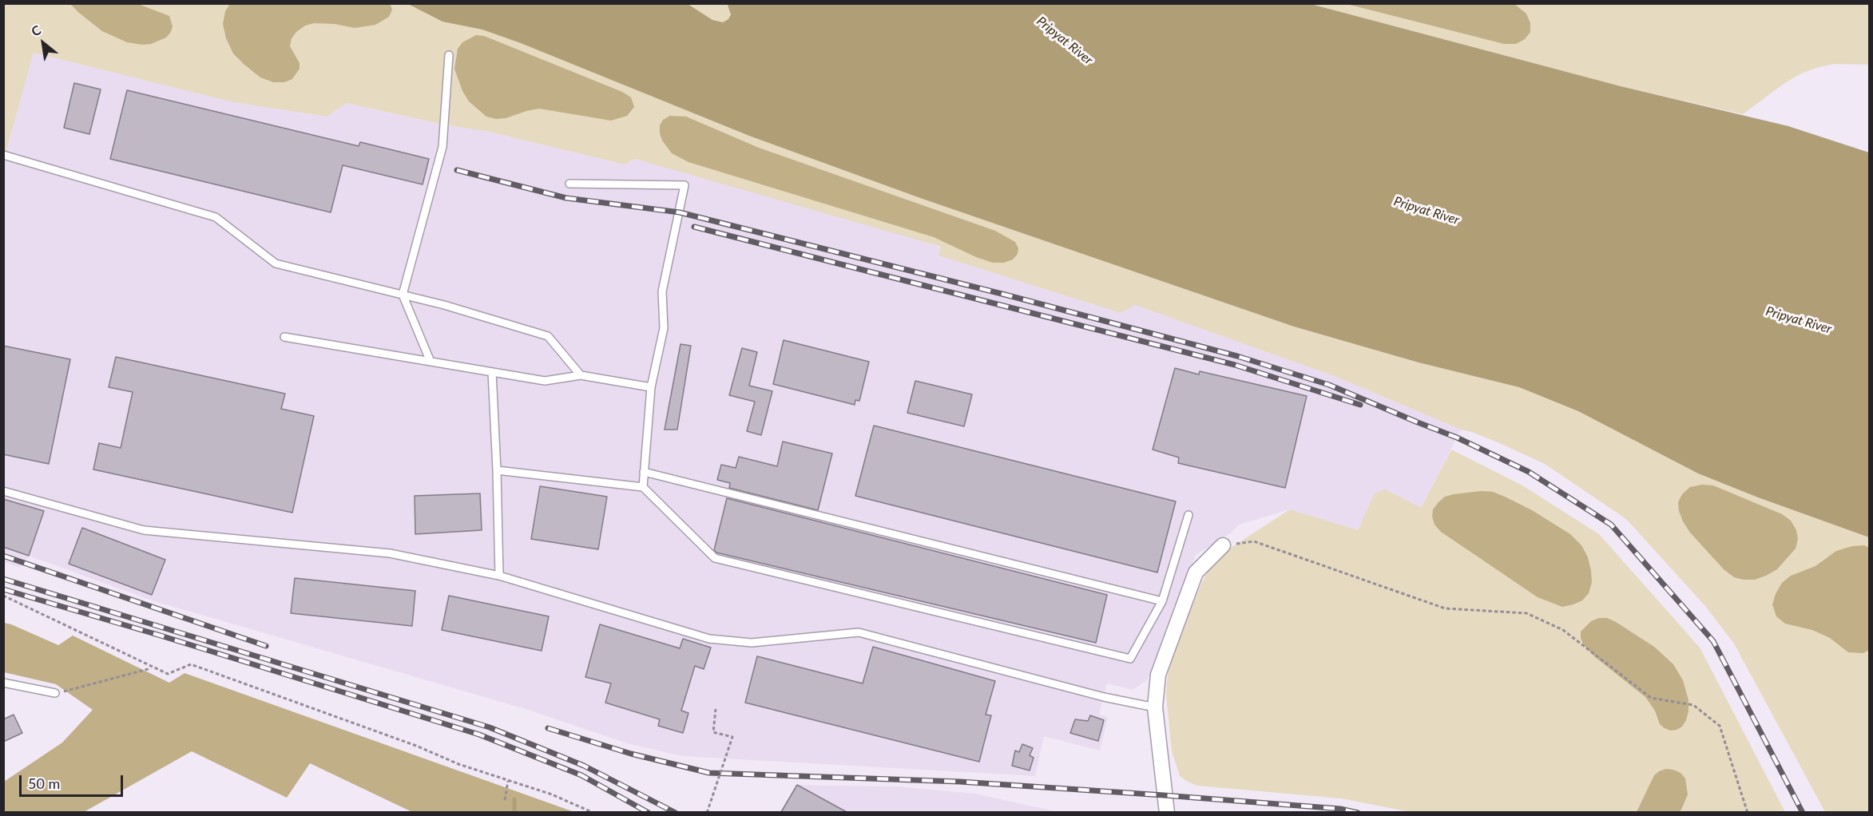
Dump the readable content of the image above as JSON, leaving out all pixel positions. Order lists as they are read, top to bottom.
{
  "water": ["Pripyat River"],
  "scale_bar": "50 m",
  "north": "top left"
}
